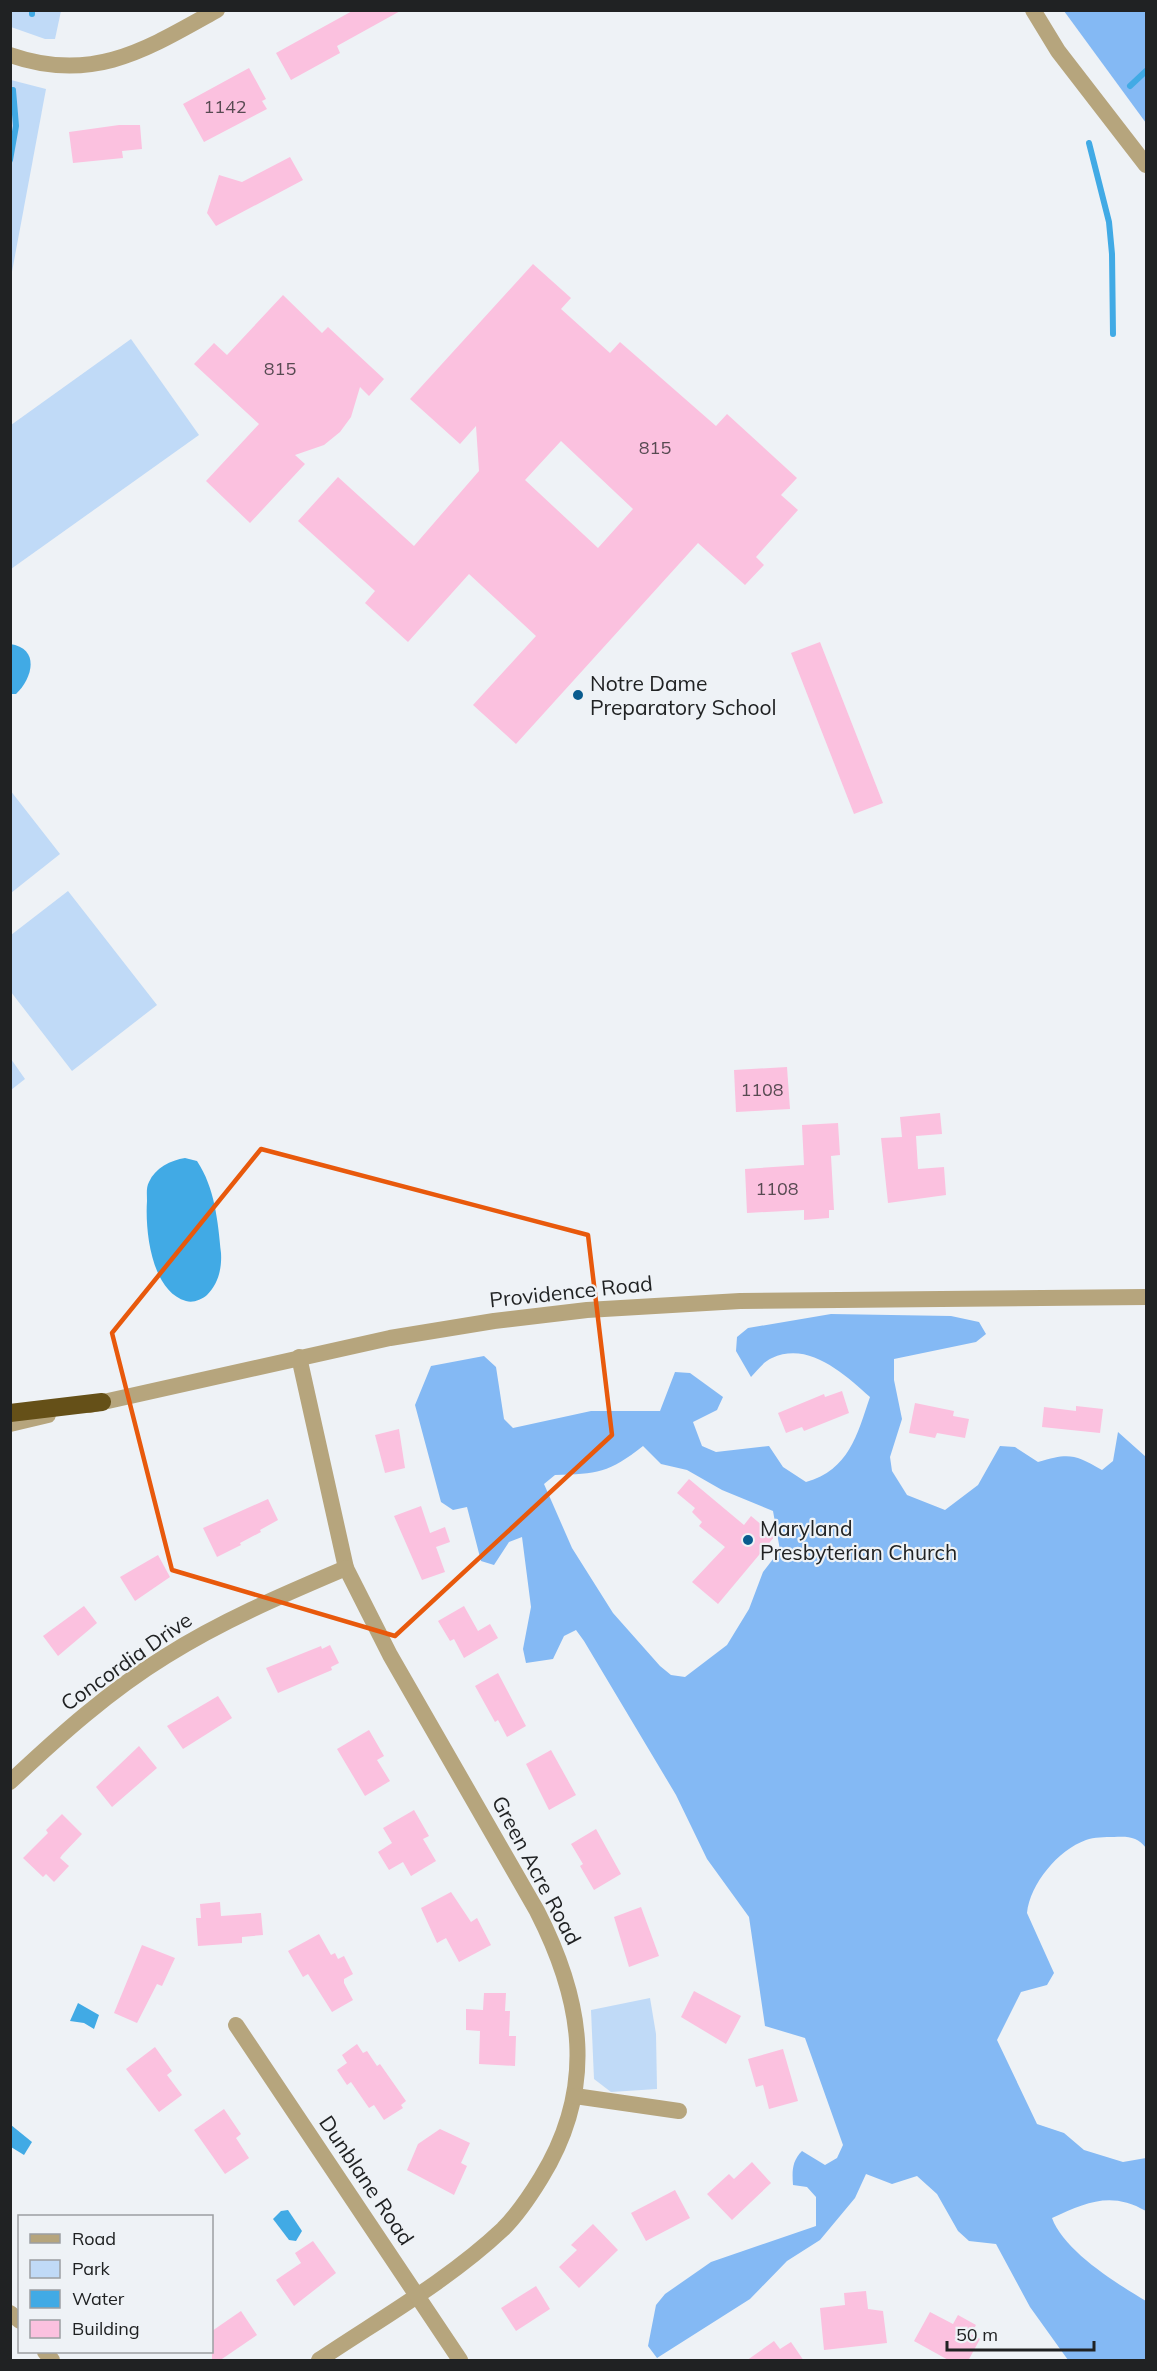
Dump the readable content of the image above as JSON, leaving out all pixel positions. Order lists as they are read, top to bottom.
{
  "streets": {
    "street": [
      "Providence Road",
      "Concordia Drive",
      "Green Acre Road",
      "Dunblane Road"
    ]
  },
  "crossings": [
    ["Providence Road", "Green Acre Road"],
    ["Concordia Drive", "Green Acre Road"],
    ["Green Acre Road", "Dunblane Road"]
  ],
  "places": ["Notre Dame Preparatory School", "Maryland Presbyterian Church"],
  "house_numbers": [
    "1142",
    "815",
    "815",
    "1108",
    "1108"
  ],
  "legend": [
    "Road",
    "Park",
    "Water",
    "Building"
  ],
  "scale_bar": "50 m"
}
